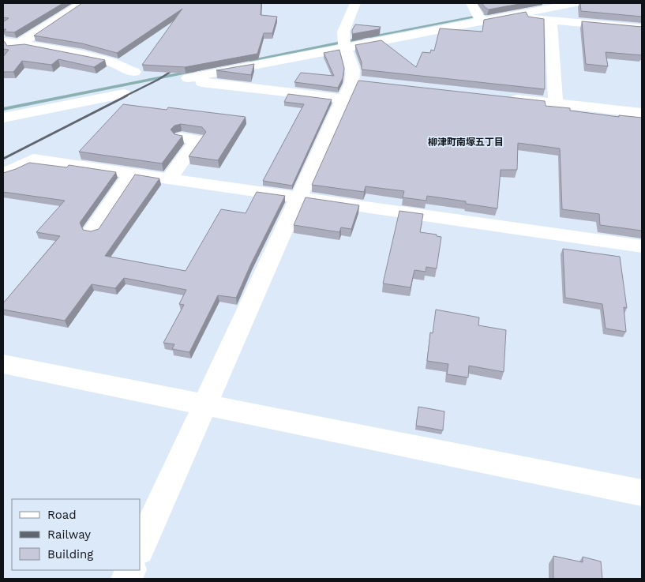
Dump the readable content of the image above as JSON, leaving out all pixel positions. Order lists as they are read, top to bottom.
{
  "districts": ["柳津町南塚五丁目"],
  "legend": ["Road", "Railway", "Building"]
}
